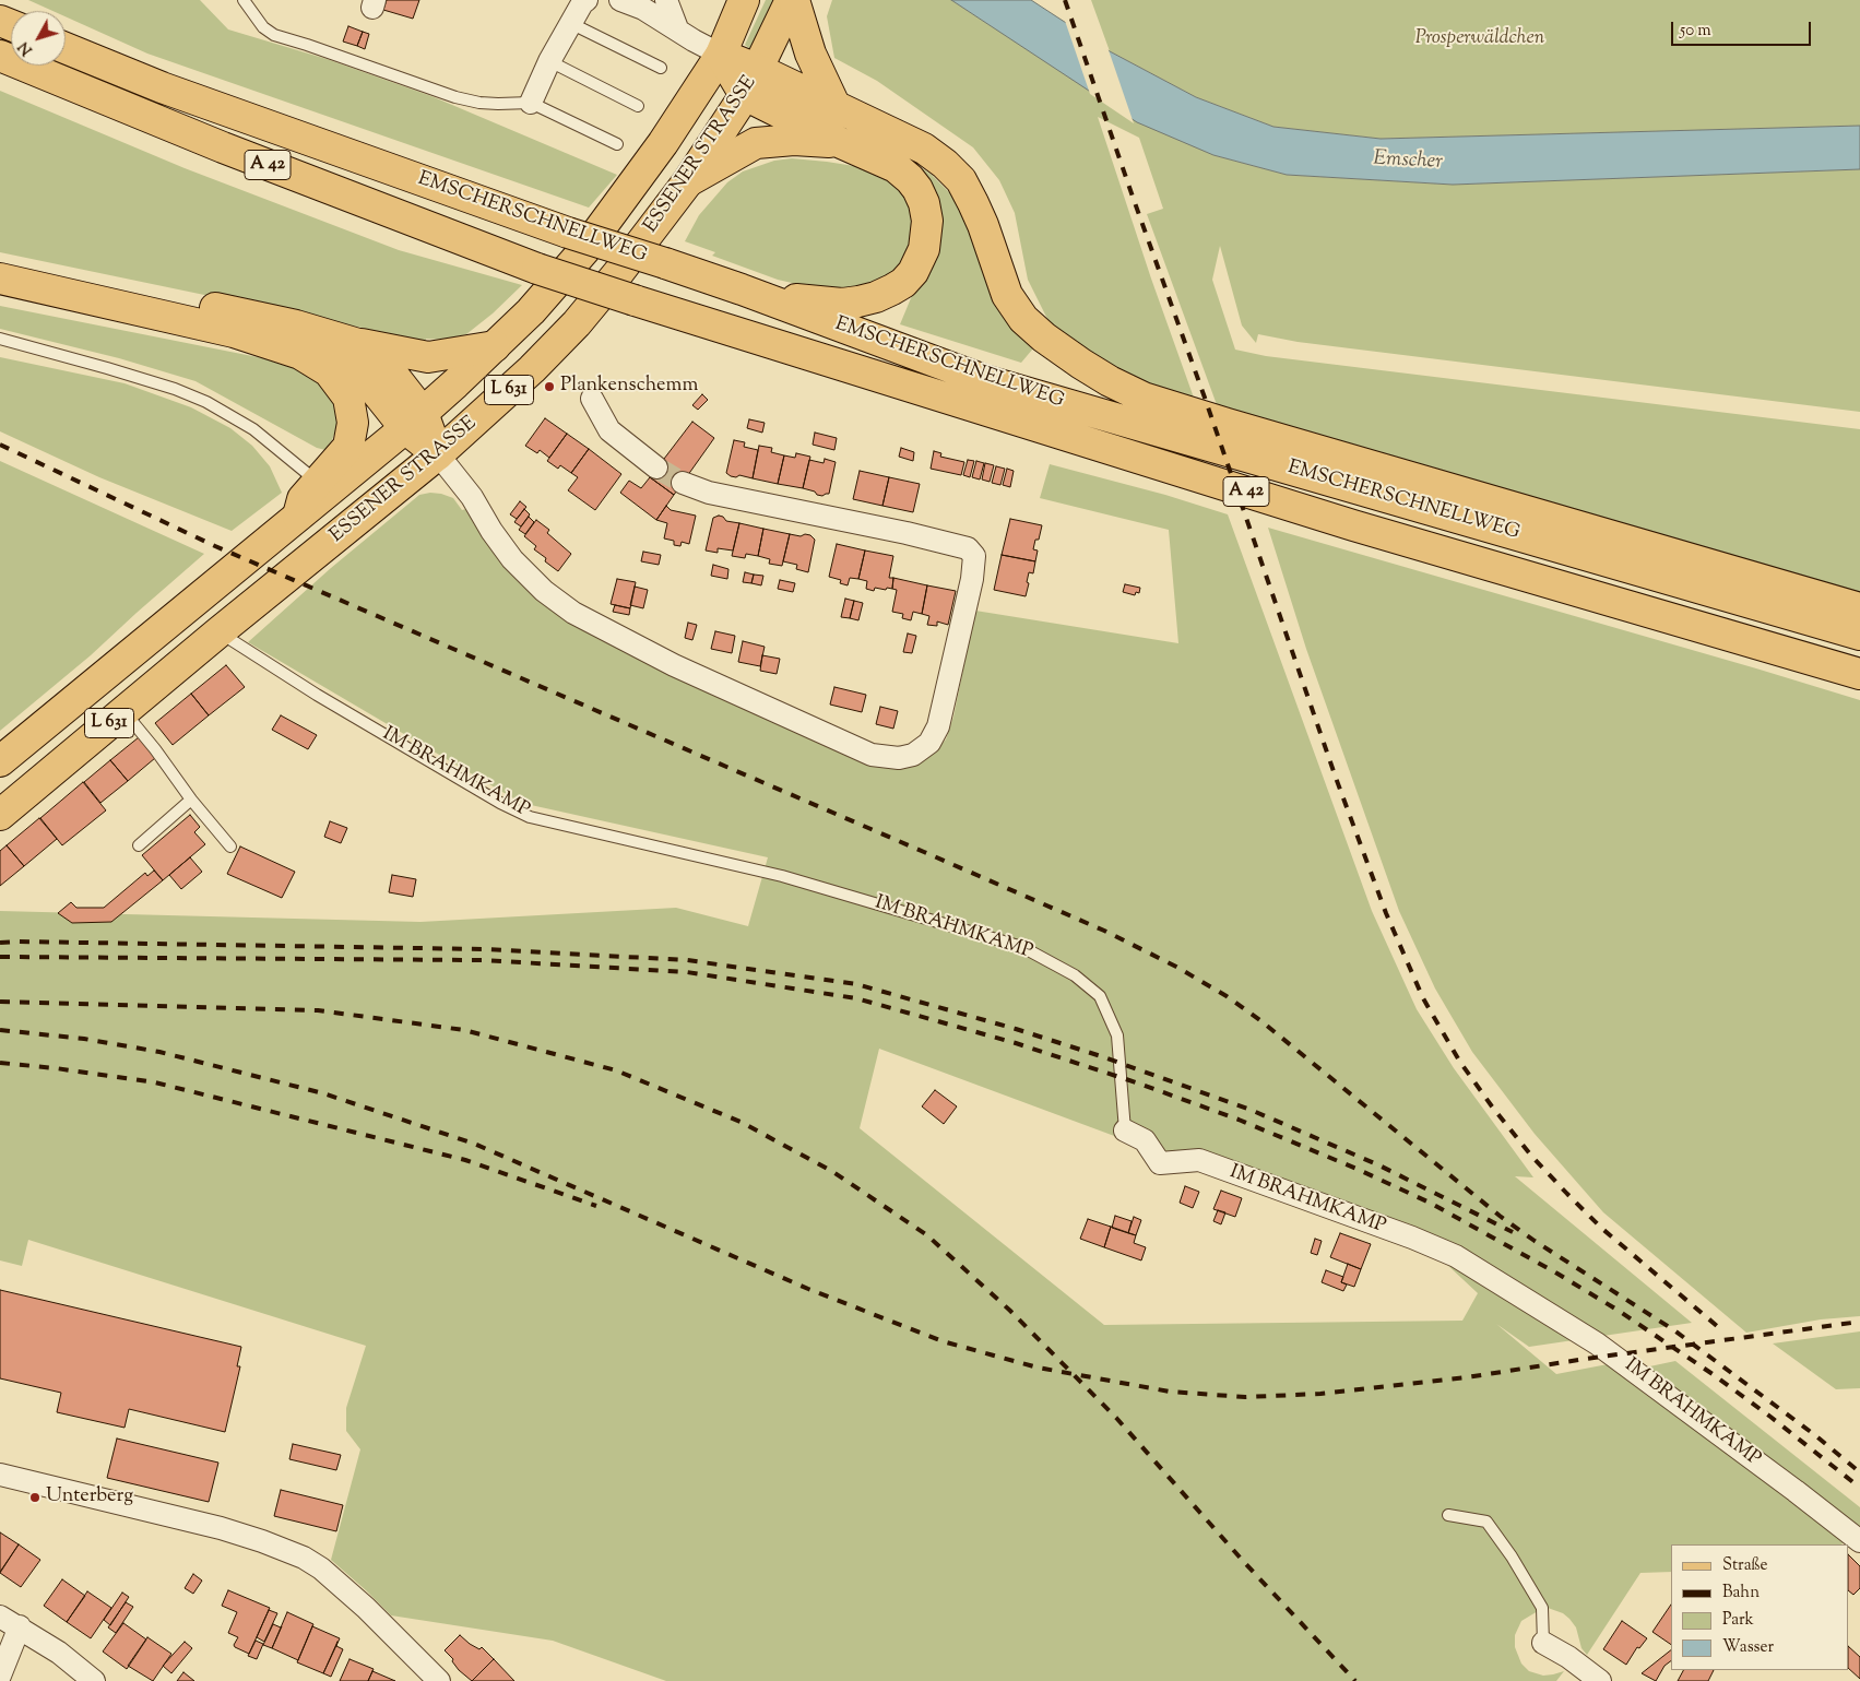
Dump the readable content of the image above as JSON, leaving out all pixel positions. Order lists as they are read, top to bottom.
{
  "streets": {
    "main road": [
      "ESSENER STRASSE",
      "A 42",
      "EMSCHERSCHNELLWEG",
      "L 631"
    ],
    "street": ["IM BRAHMKAMP"]
  },
  "crossings": [
    ["ESSENER STRASSE", "IM BRAHMKAMP"]
  ],
  "water": ["Emscher"],
  "parks": ["Prosperwäldchen"],
  "places": ["Plankenschemm", "Unterberg"],
  "legend": [
    "Straße",
    "Bahn",
    "Park",
    "Wasser"
  ],
  "scale_bar": "50 m",
  "north": "bottom left"
}
